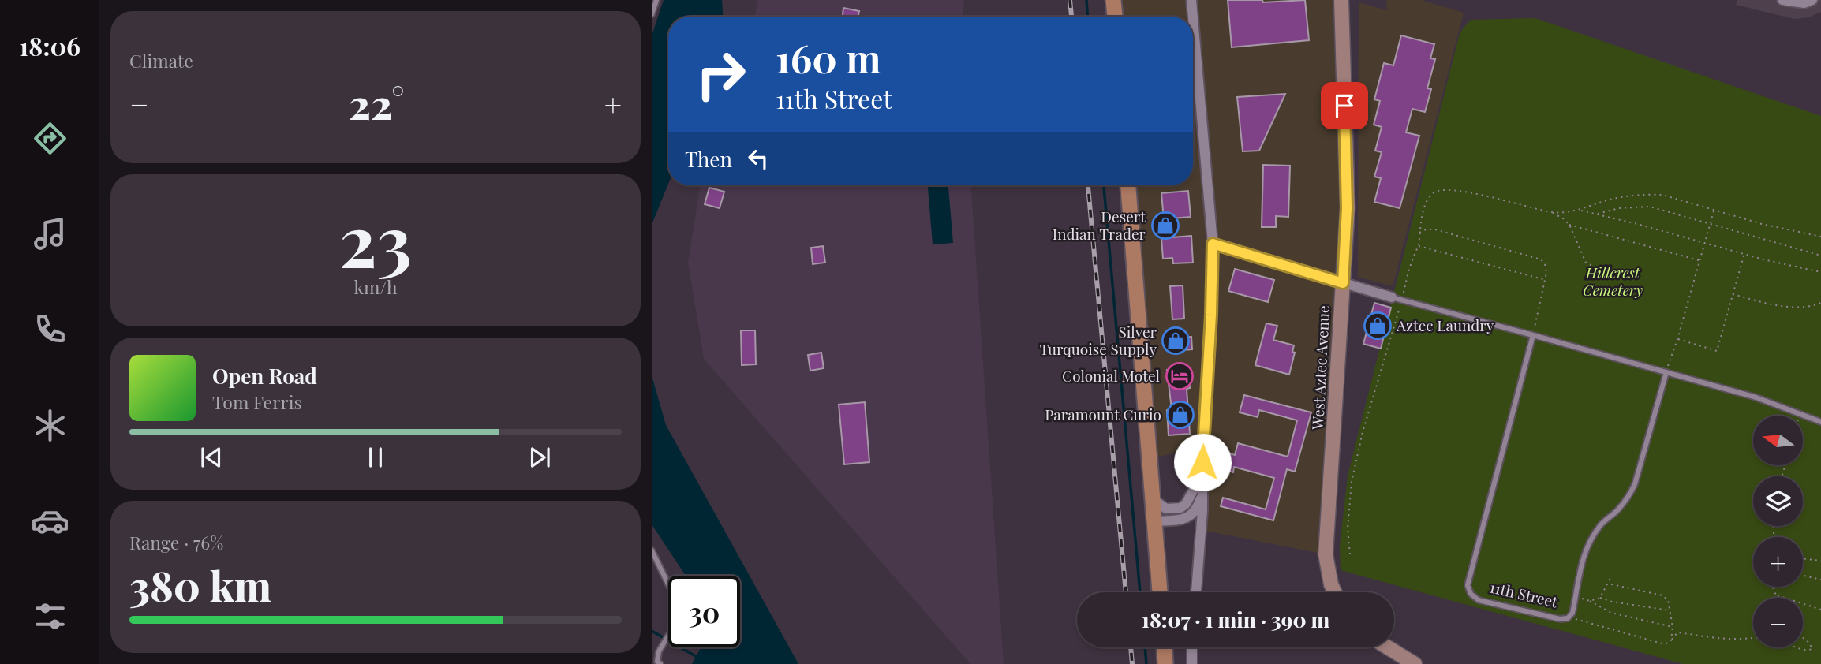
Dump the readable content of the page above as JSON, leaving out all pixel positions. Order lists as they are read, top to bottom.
{
  "streets": {
    "main road": ["West Aztec Avenue"],
    "lane": ["11th Street"]
  },
  "parks": ["Hillcrest Cemetery"],
  "places": {
    "shop": [
      "Desert Indian Trader",
      "Aztec Laundry",
      "Silver Turquoise Supply",
      "Paramount Curio"
    ],
    "hotel": ["Colonial Motel"]
  },
  "north": "left",
  "page": {
    "tabs": "18:06",
    "tile": [
      "Climate",
      ["23", "km/h"],
      ["Range · 76%", "380 km"]
    ],
    "turn": ["160 m", "11th Street"],
    "heat": ["−", "22°", "+"],
    "then": "Then",
    "song": ["Open Road", "Tom Ferris"],
    "map_buttons": ["+", "−"],
    "limit": "30",
    "trip": "18:07 · 1 min · 390 m"
  }
}
